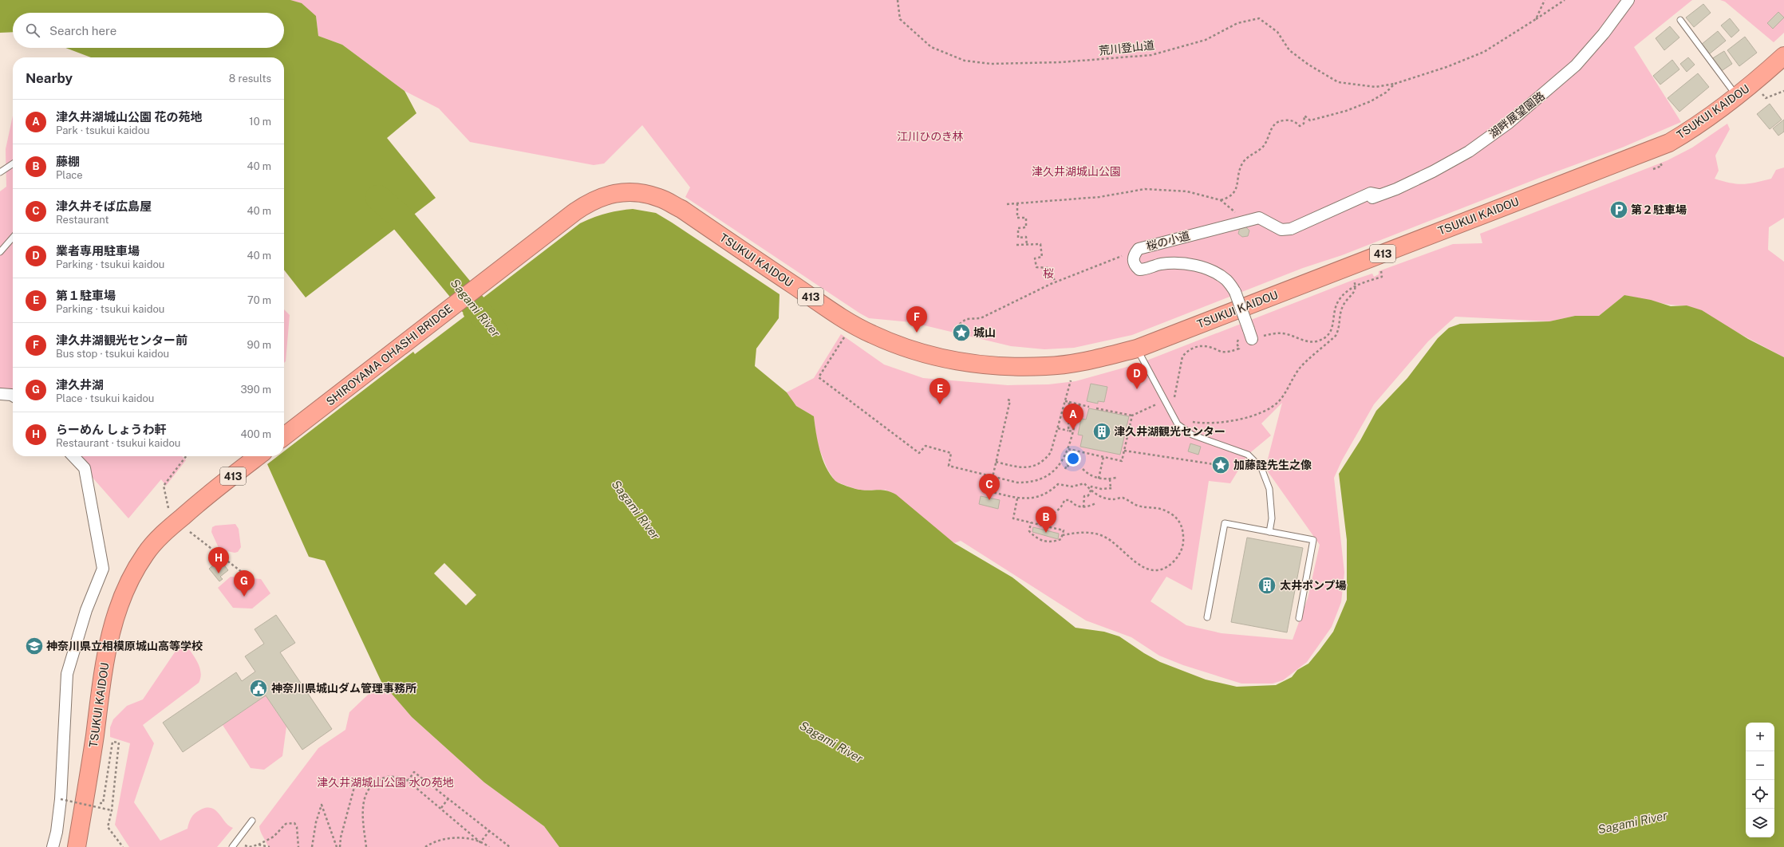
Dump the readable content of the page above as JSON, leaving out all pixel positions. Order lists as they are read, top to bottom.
{
  "streets": {
    "highway": ["TSUKUI KAIDOU", "413", "SHIROYAMA OHASHI BRIDGE"],
    "street": ["湖畔展望園路", "桜の小道"],
    "path": ["荒川登山道"]
  },
  "crossings": [
    ["TSUKUI KAIDOU", "SHIROYAMA OHASHI BRIDGE"],
    ["湖畔展望園路", "桜の小道"]
  ],
  "water": ["Sagami River"],
  "parks": [
    "江川ひのき林",
    "津久井湖城山公園",
    "桜",
    "津久井湖城山公園 水の苑地"
  ],
  "places": {
    "parking": ["第２駐車場"],
    "place": ["城山", "加藤詮先生之像"],
    "building": ["津久井湖観光センター", "太井ポンプ場"],
    "school or university": ["神奈川県立相模原城山高等学校"],
    "public building": ["神奈川県城山ダム管理事務所"]
  },
  "page": {
    "search": "Search here",
    "heading": ["Nearby", "8 results"],
    "list": [
      {
        "mark": "A",
        "name": "津久井湖城山公園 花の苑地",
        "note": "Park · tsukui kaidou",
        "value": "10 m"
      },
      {
        "mark": "B",
        "name": "藤棚",
        "note": "Place",
        "value": "40 m"
      },
      {
        "mark": "C",
        "name": "津久井そば広島屋",
        "note": "Restaurant",
        "value": "40 m"
      },
      {
        "mark": "D",
        "name": "業者専用駐車場",
        "note": "Parking · tsukui kaidou",
        "value": "40 m"
      },
      {
        "mark": "E",
        "name": "第１駐車場",
        "note": "Parking · tsukui kaidou",
        "value": "70 m"
      },
      {
        "mark": "F",
        "name": "津久井湖観光センター前",
        "note": "Bus stop · tsukui kaidou",
        "value": "90 m"
      },
      {
        "mark": "G",
        "name": "津久井湖",
        "note": "Place · tsukui kaidou",
        "value": "390 m"
      },
      {
        "mark": "H",
        "name": "らーめん しょうわ軒",
        "note": "Restaurant · tsukui kaidou",
        "value": "400 m"
      }
    ],
    "pins": [
      "F",
      "D",
      "E",
      "A",
      "C",
      "B",
      "H",
      "G"
    ],
    "map_buttons": ["+", "−"]
  }
}
